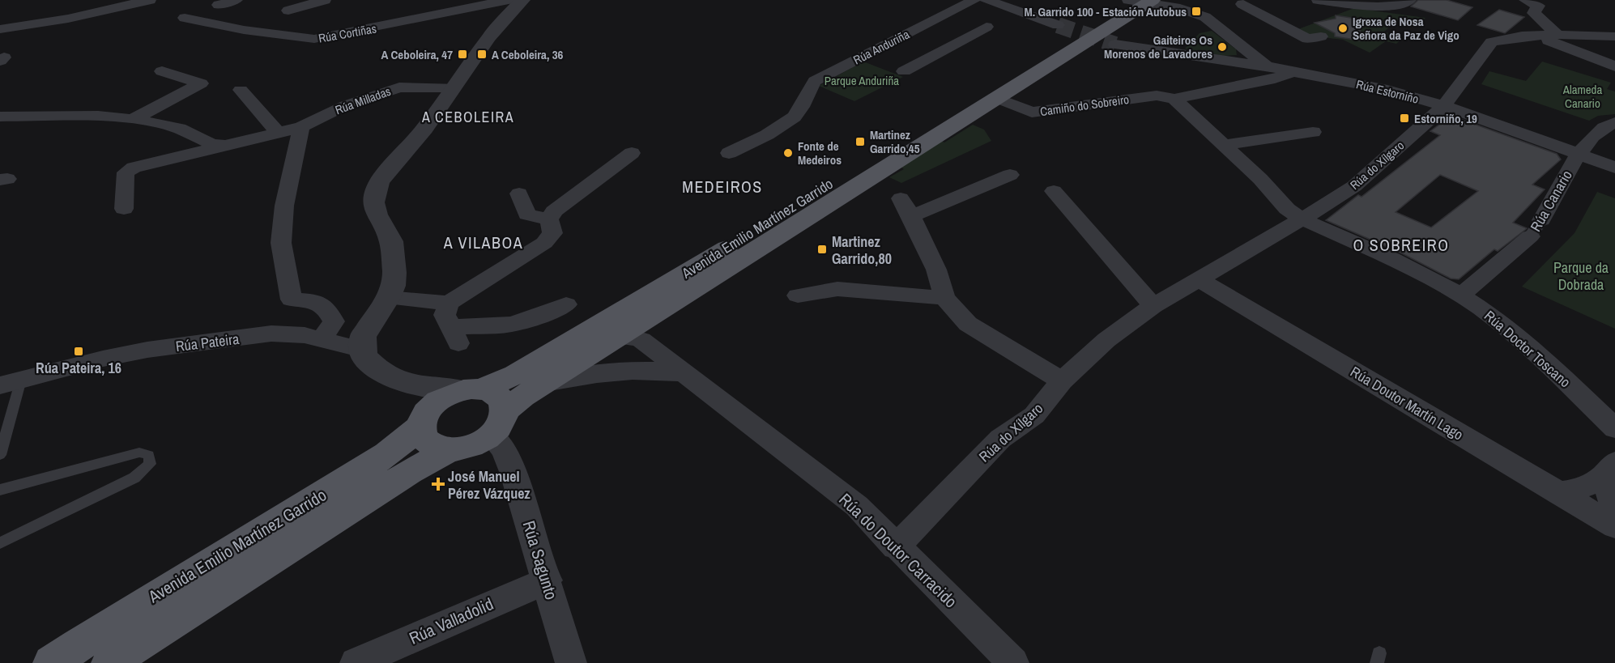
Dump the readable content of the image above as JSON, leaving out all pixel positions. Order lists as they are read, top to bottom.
{
  "streets": {
    "main road": ["Avenida Emilio Martínez Garrido"],
    "street": [
      "Rúa Cortiñas",
      "Rúa Anduriña",
      "Rúa Estorniño",
      "Rúa Milladas",
      "Camiño do Sobreiro",
      "Rúa do Xílgaro",
      "Rúa Canario",
      "Rúa Pateira",
      "Rúa Doctor Toscano",
      "Rúa Doutor Martín Lago",
      "Rúa do Doutor Carracido",
      "Rúa Sagunto",
      "Rúa Valladolid"
    ]
  },
  "crossings": [
    ["Rúa Estorniño", "Camiño do Sobreiro"],
    ["Rúa Estorniño", "Rúa do Xílgaro"],
    ["Rúa Estorniño", "Rúa Canario"],
    ["Rúa Estorniño", "Avenida Emilio Martínez Garrido"],
    ["Camiño do Sobreiro", "Avenida Emilio Martínez Garrido"],
    ["Rúa do Xílgaro", "Rúa Doctor Toscano"],
    ["Rúa do Xílgaro", "Rúa Doutor Martín Lago"],
    ["Rúa do Xílgaro", "Rúa do Doutor Carracido"],
    ["Rúa Canario", "Rúa Doctor Toscano"],
    ["Avenida Emilio Martínez Garrido", "Rúa do Doutor Carracido"],
    ["Avenida Emilio Martínez Garrido", "Rúa Sagunto"],
    ["Rúa Sagunto", "Rúa Valladolid"]
  ],
  "districts": [
    "A CEBOLEIRA",
    "MEDEIROS",
    "A VILABOA",
    "O SOBREIRO"
  ],
  "parks": ["Parque Anduriña", "Alameda Canario", "Parque da Dobrada"],
  "places": {
    "transit": [
      "M. Garrido 100 - Estación Autobus",
      "A Ceboleira, 47",
      "A Ceboleira, 36",
      "Estorniño, 19",
      "Martinez Garrido,45",
      "Martinez Garrido,80",
      "Rúa Pateira, 16"
    ],
    "other": ["Igrexa de Nosa Señora da Paz de Vigo", "Gaiteiros Os Morenos de Lavadores", "Fonte de Medeiros"],
    "health": ["José Manuel Pérez Vázquez"]
  }
}
